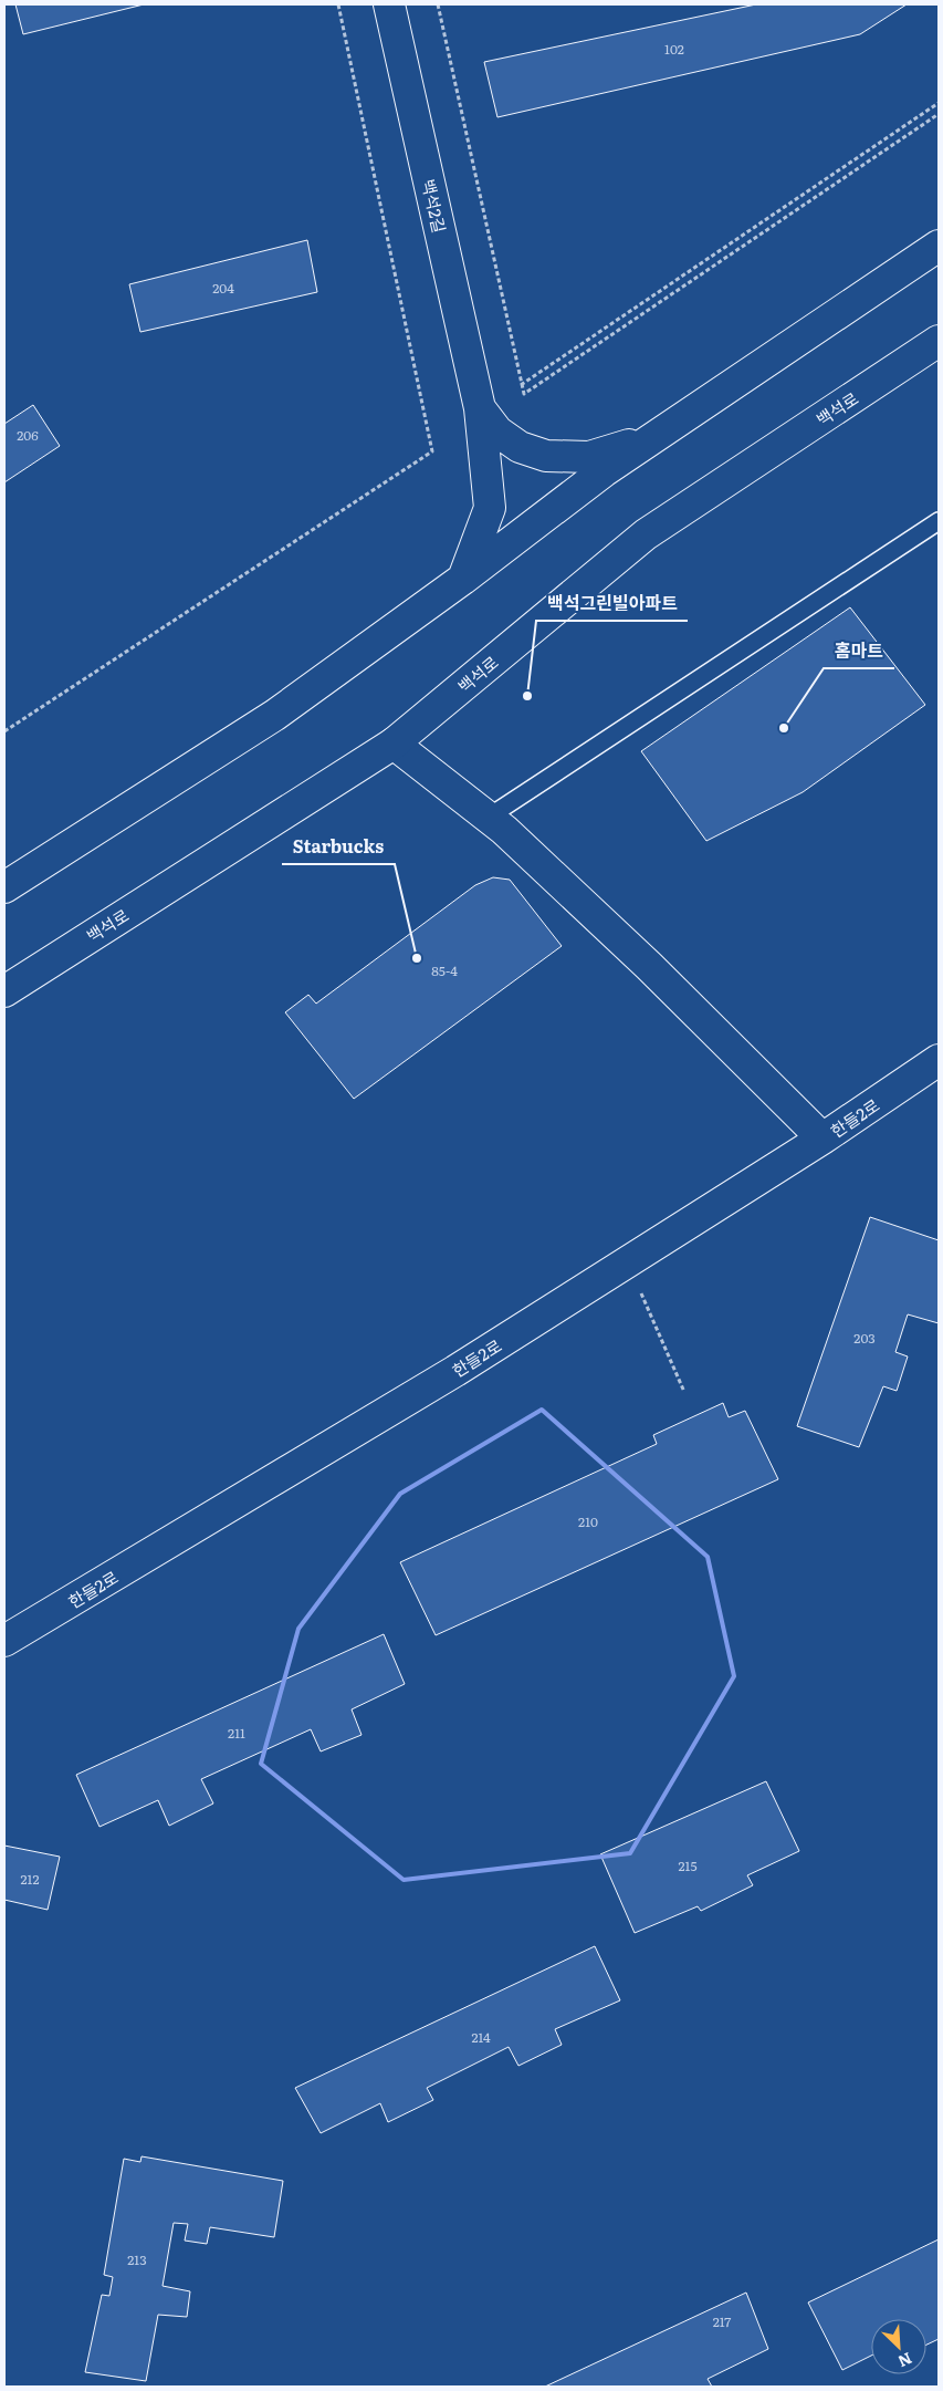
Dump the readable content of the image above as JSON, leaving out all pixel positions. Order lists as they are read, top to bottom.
{
  "streets": {
    "street": ["백석2길", "백석로", "한들2로"]
  },
  "places": ["백석그린빌아파트", "홈마트", "Starbucks"],
  "house_numbers": [
    "102",
    "204",
    "206",
    "85-4",
    "203",
    "210",
    "211",
    "215",
    "212",
    "214",
    "213",
    "217"
  ],
  "north": "bottom right"
}
